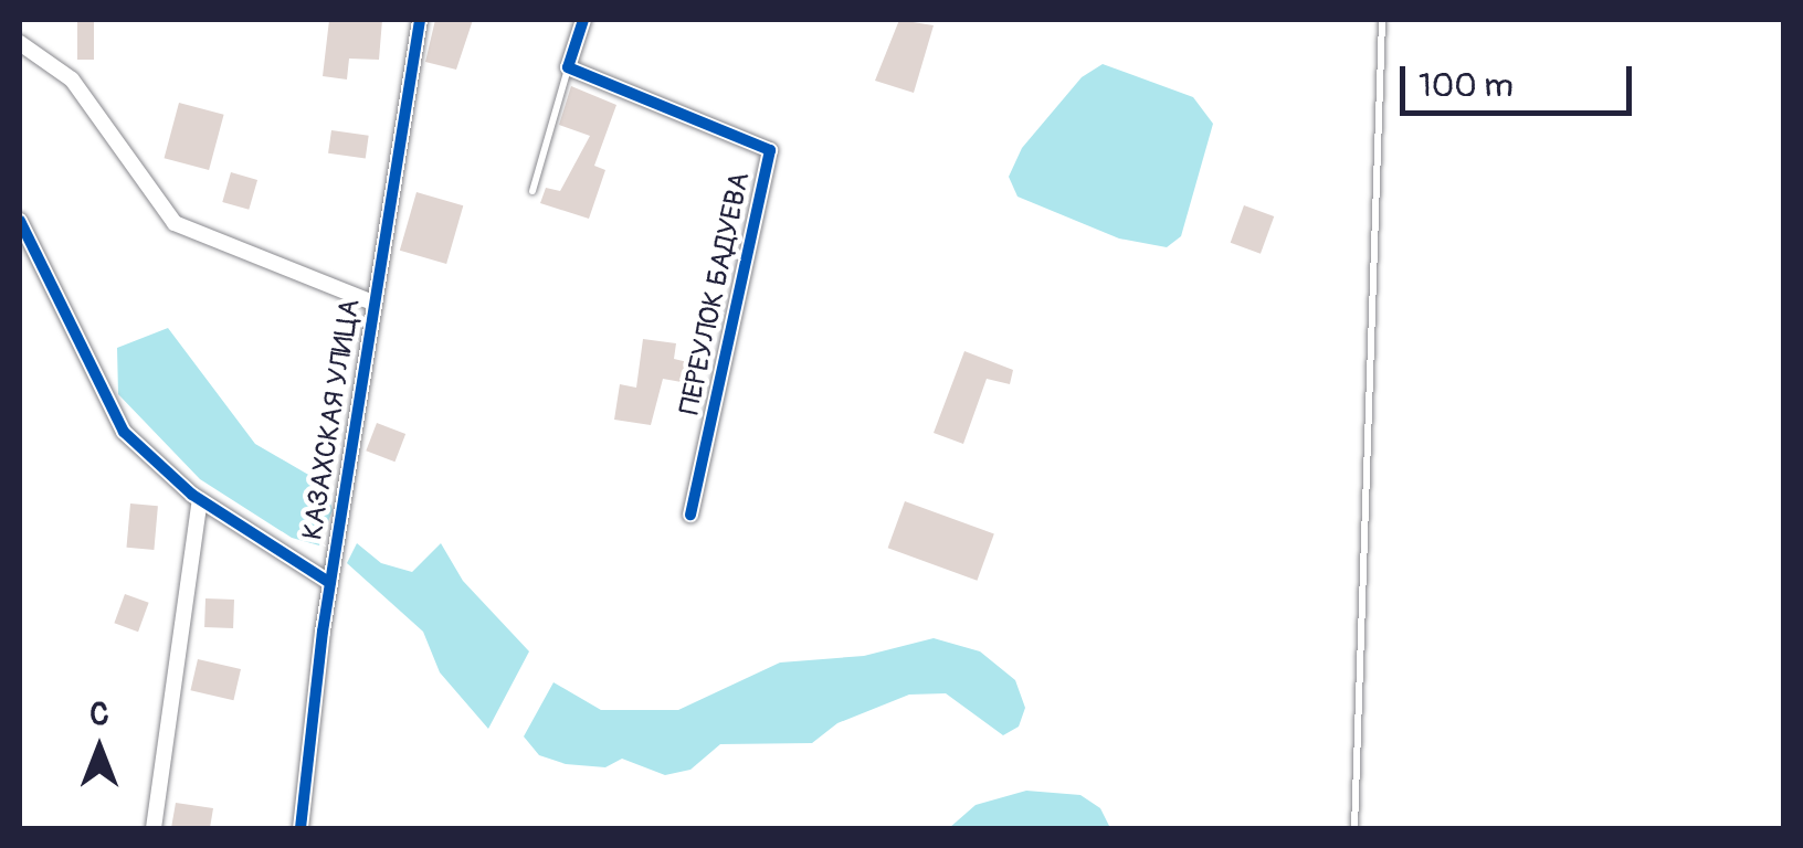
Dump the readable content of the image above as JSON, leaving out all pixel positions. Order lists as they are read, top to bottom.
{
  "streets": {
    "street": ["ПЕРЕУЛОК БАДУЕВА", "КАЗАХСКАЯ УЛИЦА"]
  },
  "scale_bar": "100 m",
  "north": "top"
}
